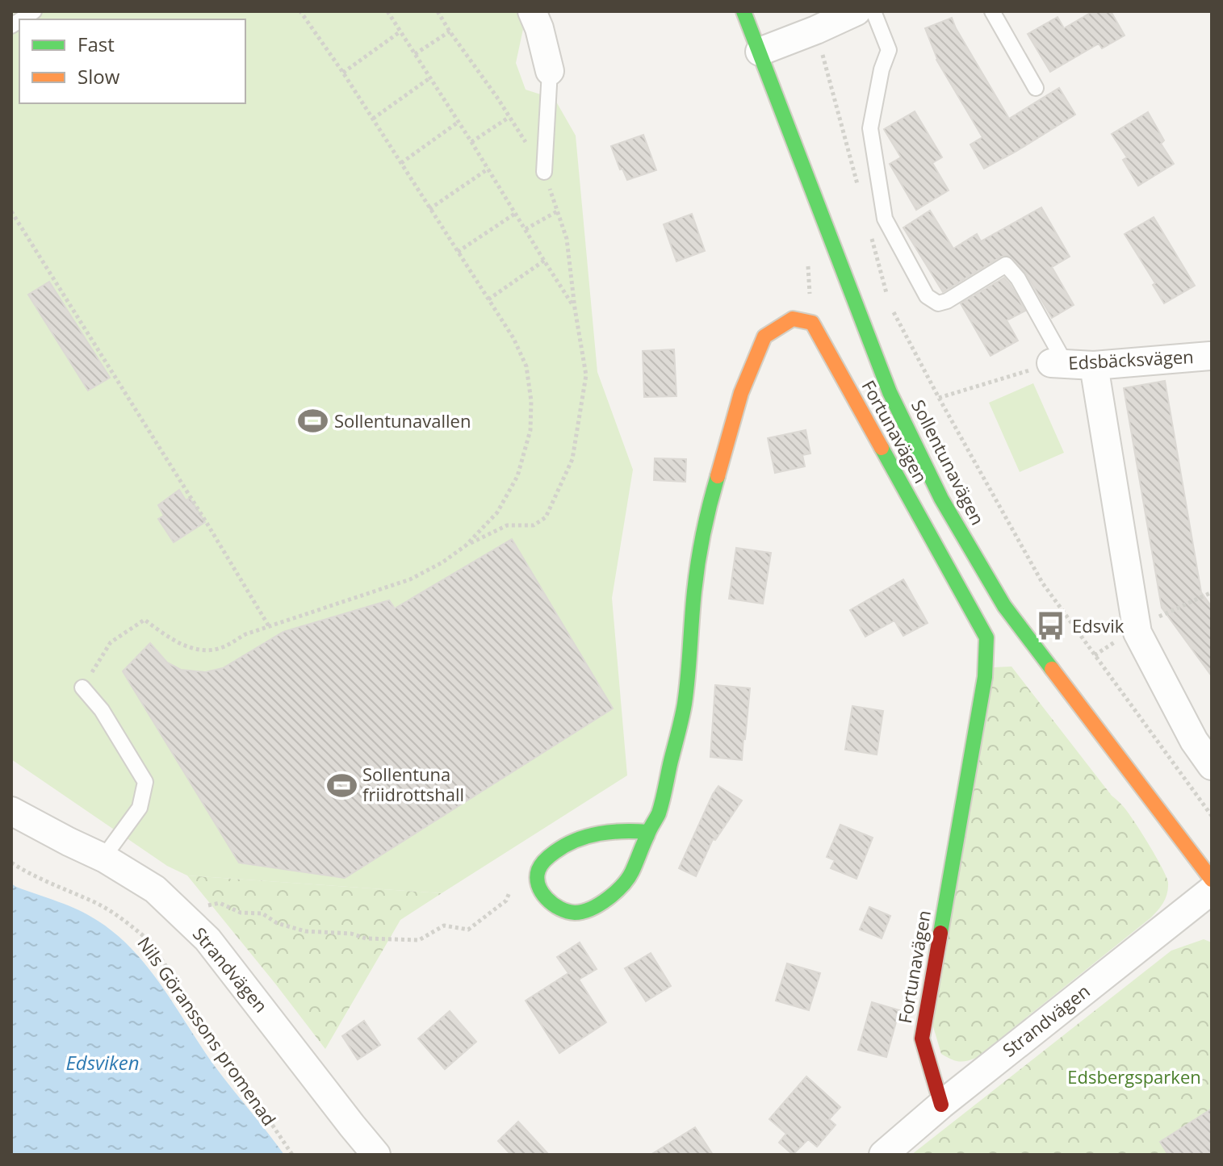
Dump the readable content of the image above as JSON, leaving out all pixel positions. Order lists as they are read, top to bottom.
{
  "streets": {
    "street": [
      "Edsbäcksvägen",
      "Fortunavägen",
      "Sollentunavägen",
      "Strandvägen"
    ],
    "path": ["Nils Göranssons promenad"]
  },
  "crossings": [
    ["Fortunavägen", "Strandvägen"]
  ],
  "water": ["Edsviken"],
  "parks": ["Edsbergsparken"],
  "places": {
    "sports": ["Sollentunavallen", "Sollentuna friidrottshall"],
    "bus stop": ["Edsvik"]
  },
  "legend": ["Fast", "Slow"]
}
